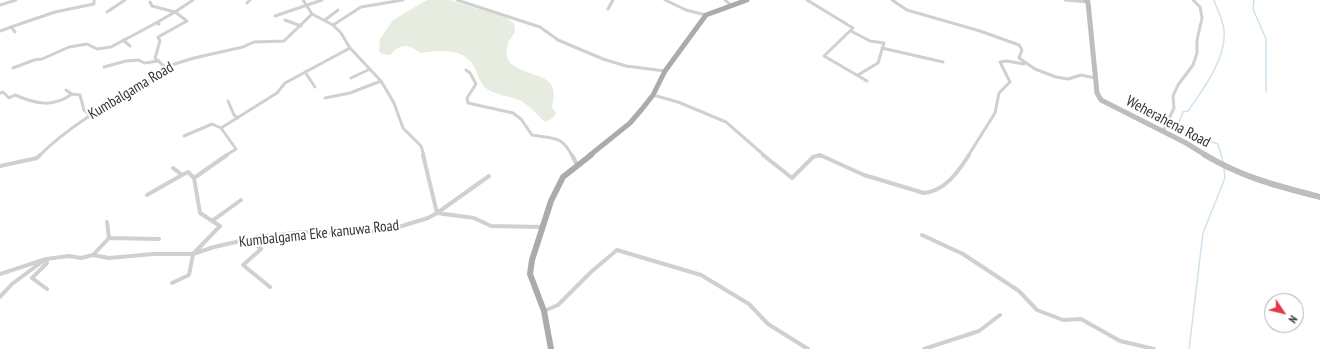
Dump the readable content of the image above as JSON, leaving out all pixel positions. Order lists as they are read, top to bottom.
{
  "streets": {
    "main road": ["Weherahena Road"],
    "street": ["Kumbalgama Road", "Kumbalgama Eke kanuwa Road"]
  },
  "north": "bottom right"
}
